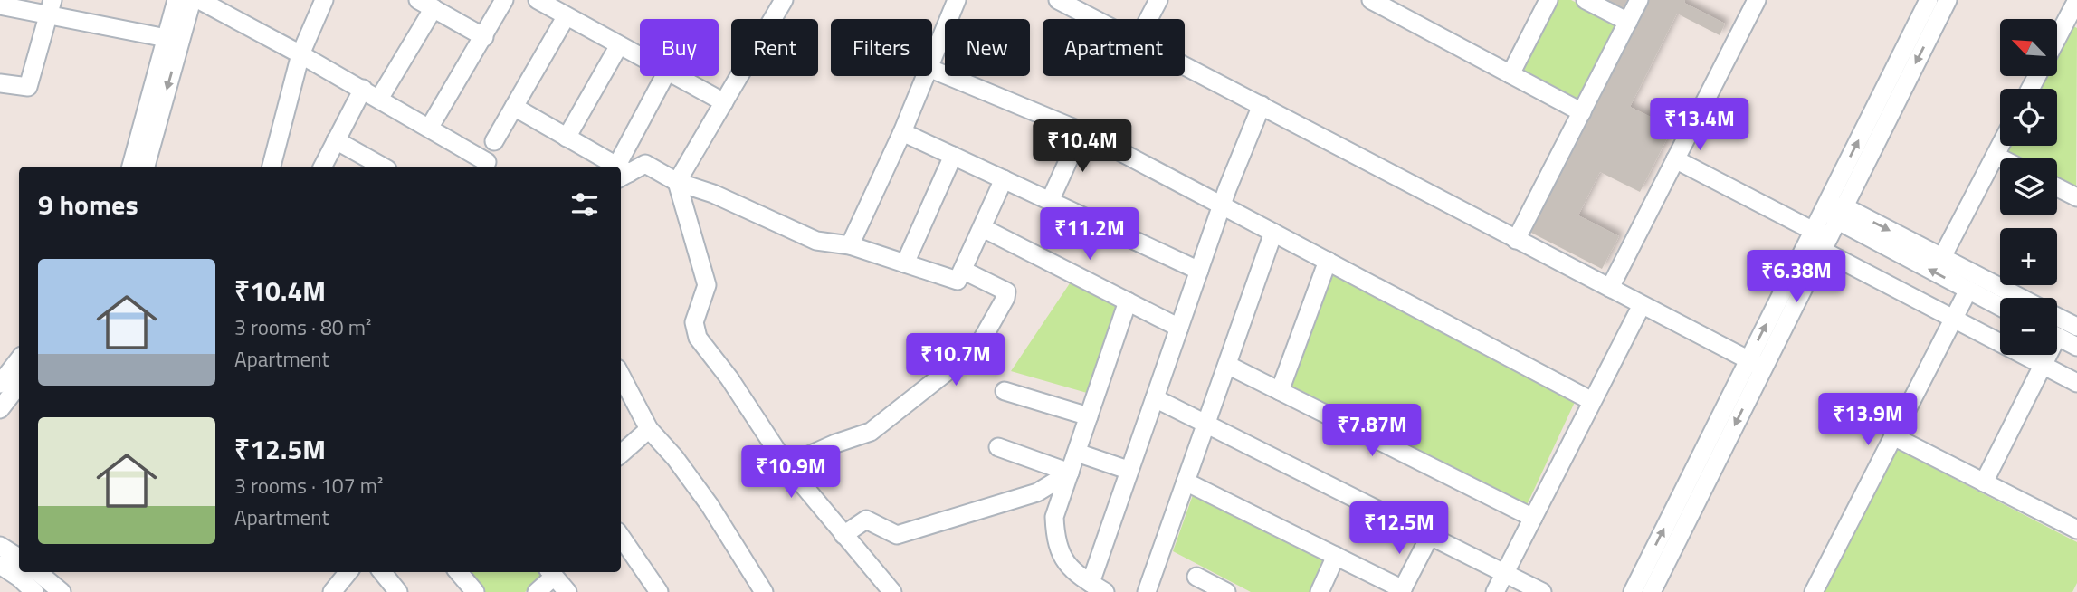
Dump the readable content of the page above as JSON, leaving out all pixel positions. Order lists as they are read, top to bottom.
{
  "north": "top left",
  "page": {
    "map_buttons": ["+", "−"],
    "chip": [
      "Buy",
      "Rent",
      "Filters",
      "New",
      "Apartment"
    ],
    "price": [
      "₹13.4M",
      "₹10.4M",
      "₹11.2M",
      "₹6.38M",
      "₹10.7M",
      "₹13.9M",
      "₹7.87M",
      "₹10.9M",
      "₹12.5M"
    ],
    "heading": "9 homes",
    "list": [
      {
        "name": "₹10.4M",
        "note": "3 rooms · 80 m² · Apartment"
      },
      {
        "name": "₹12.5M",
        "note": "3 rooms · 107 m² · Apartment"
      }
    ]
  }
}
